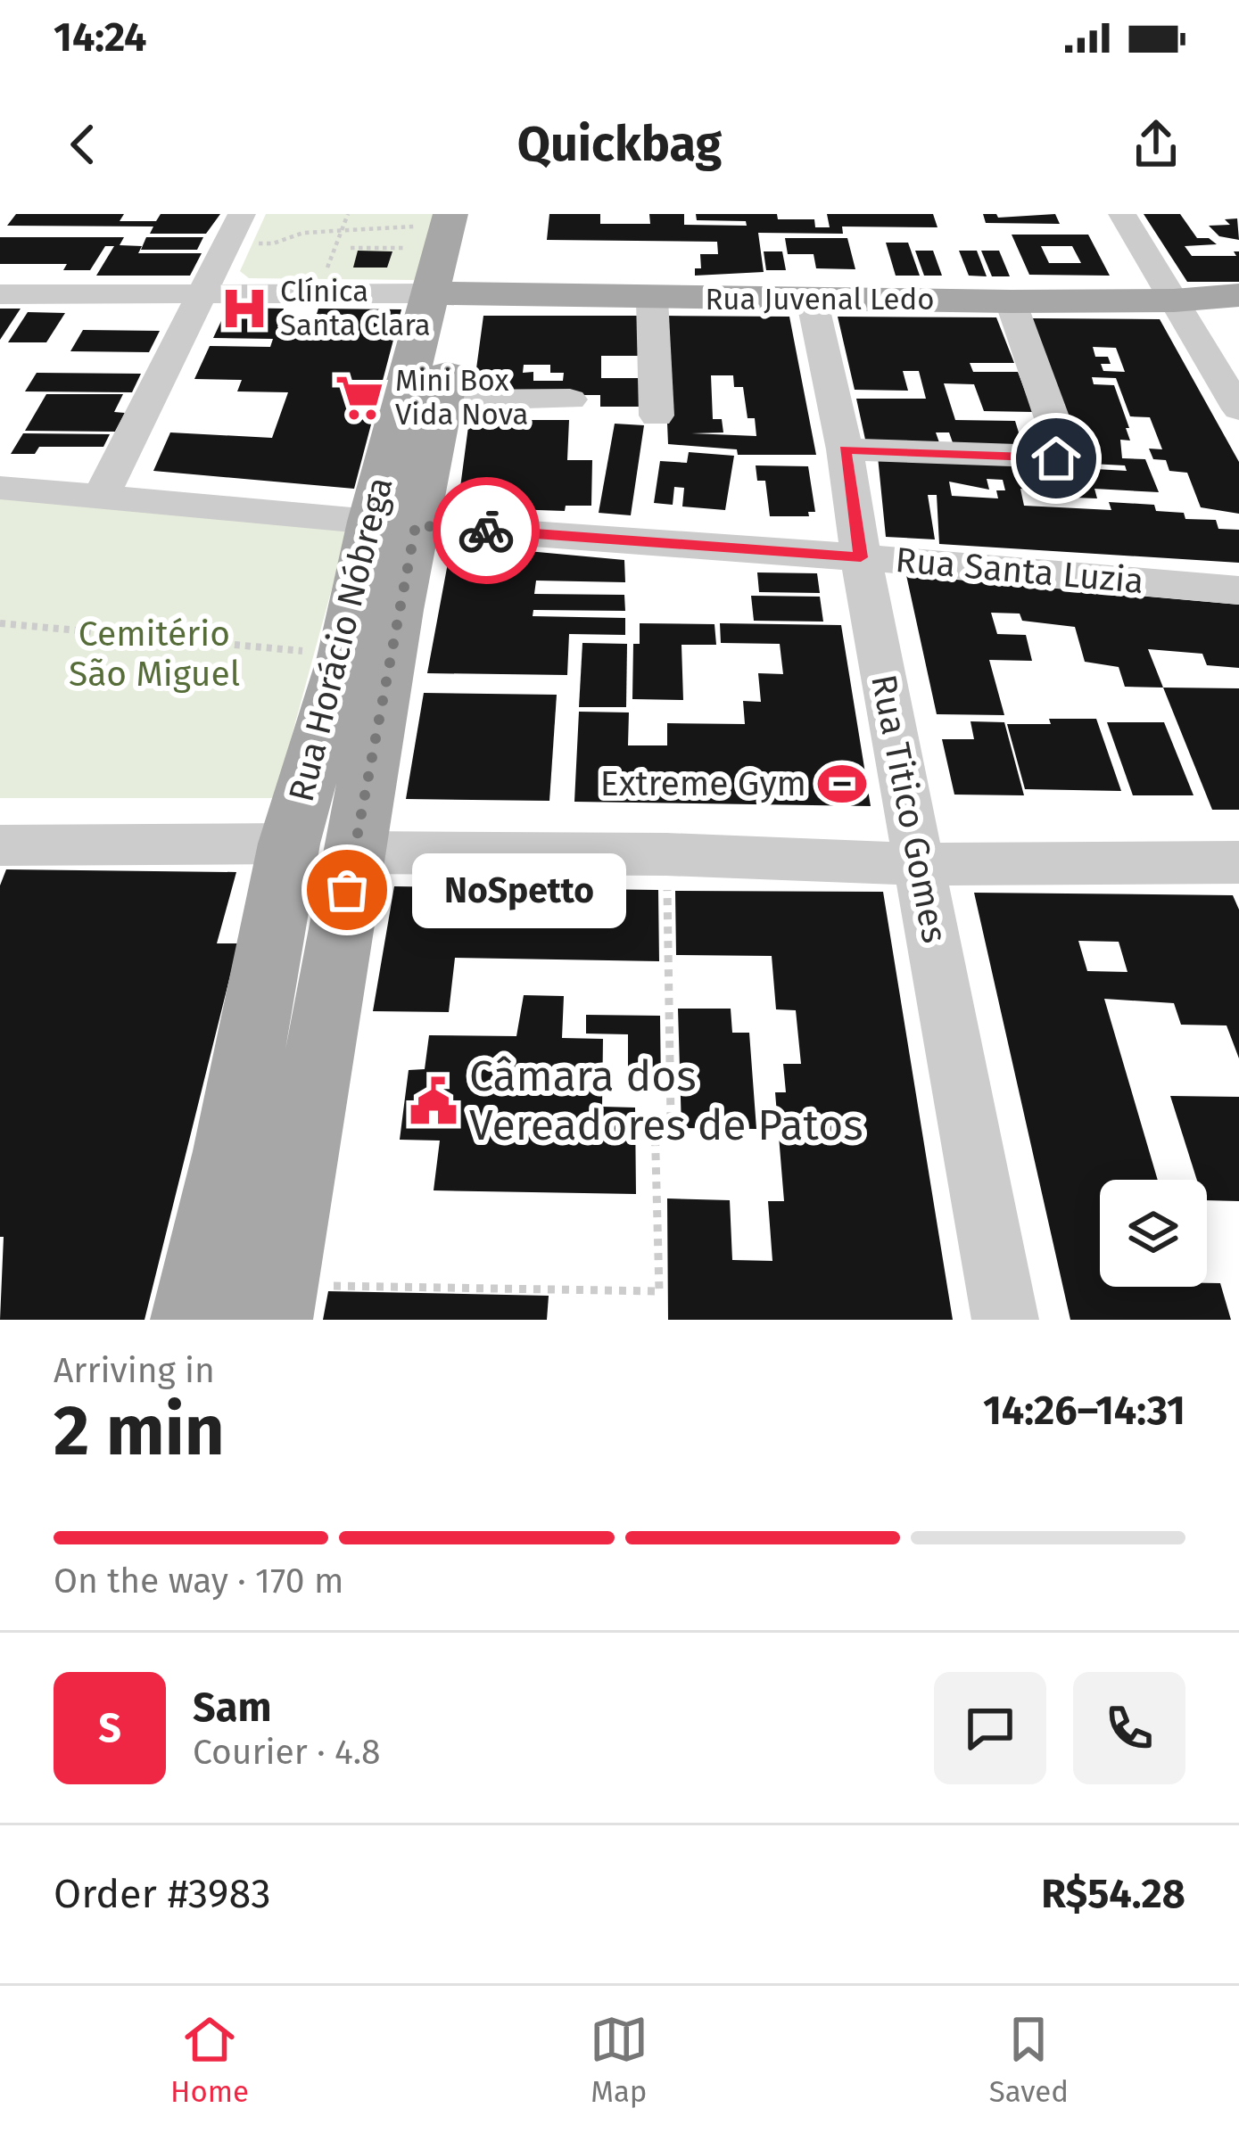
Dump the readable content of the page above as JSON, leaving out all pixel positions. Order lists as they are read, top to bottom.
{
  "streets": {
    "main road": ["Rua Juvenal Ledo", "Rua Horácio Nóbrega"],
    "street": ["Rua Santa Luzia", "Rua Titico Gomes"]
  },
  "crossings": [
    ["Rua Juvenal Ledo", "Rua Horácio Nóbrega"],
    ["Rua Juvenal Ledo", "Rua Titico Gomes"],
    ["Rua Santa Luzia", "Rua Horácio Nóbrega"],
    ["Rua Santa Luzia", "Rua Titico Gomes"]
  ],
  "parks": ["Cemitério São Miguel"],
  "places": {
    "hospital": ["Clínica Santa Clara"],
    "supermarket": ["Mini Box Vida Nova"],
    "sports": ["Extreme Gym"],
    "other": ["NoSpetto"],
    "public building": ["Câmara dos Vereadores de Patos"]
  },
  "page": {
    "status": "14:24",
    "header": "Quickbag",
    "bubble": "NoSpetto",
    "heading": ["2 min", "Arriving in", "14:26–14:31"],
    "panel": [
      "Sam",
      "Courier · 4.8",
      "Order #3983",
      "R$54.28"
    ],
    "bar": "On the way · 170 m",
    "round": "S",
    "tabs": ["Home", "Map", "Saved"]
  }
}
